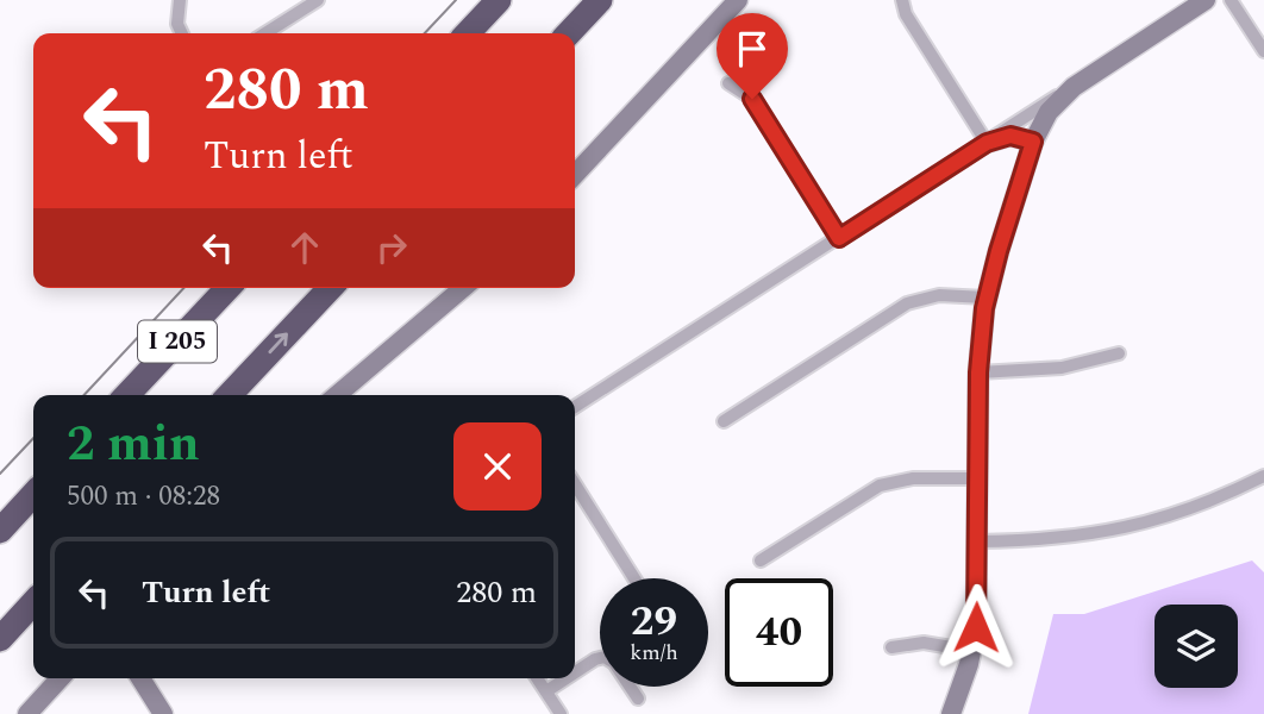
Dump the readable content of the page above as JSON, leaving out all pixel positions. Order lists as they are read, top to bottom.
{
  "streets": {
    "highway": ["I 205"]
  },
  "page": {
    "turn": ["280 m", "Turn left"],
    "heading": ["2 min", "500 m · 08:28"],
    "list": [
      {
        "name": "Turn left",
        "value": "280 m"
      }
    ],
    "speed": "29 km/h",
    "limit": "40"
  }
}
